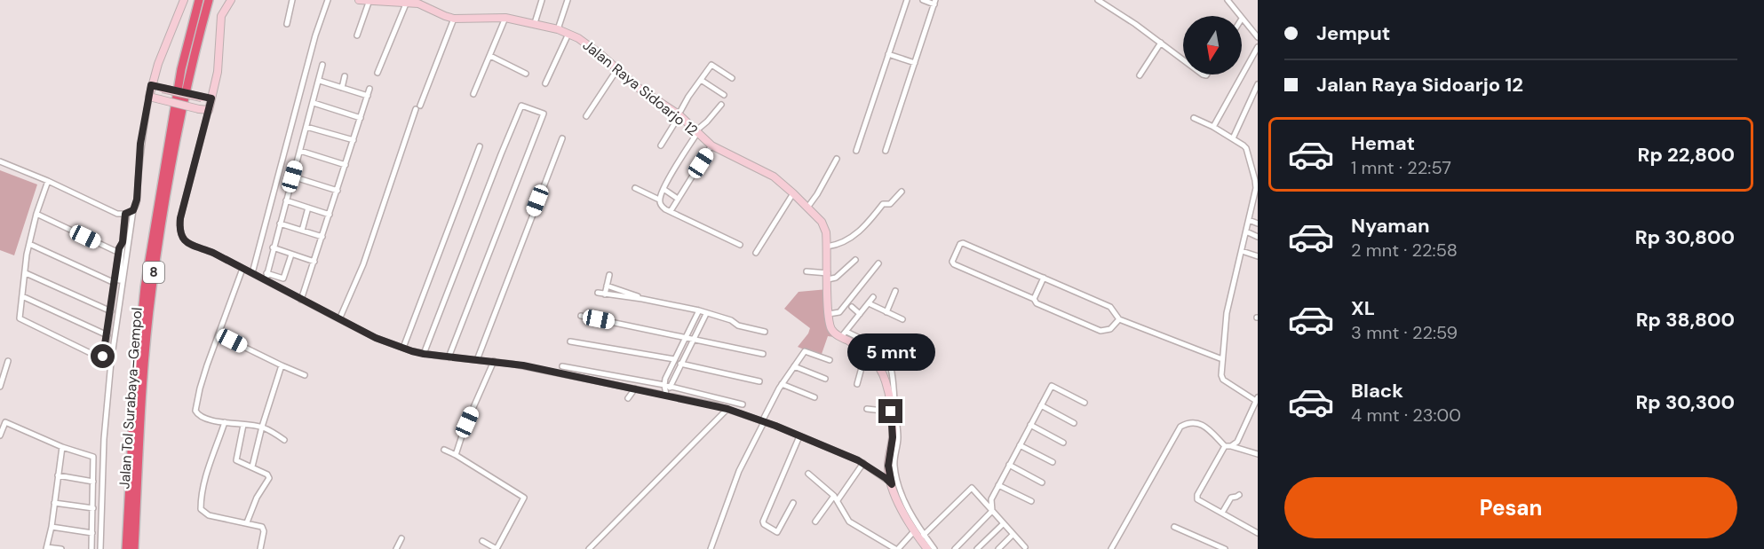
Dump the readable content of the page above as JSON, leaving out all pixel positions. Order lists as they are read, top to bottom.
{
  "streets": {
    "highway": ["8", "Jalan Tol Surabaya–Gempol"],
    "main road": ["Jalan Raya Sidoarjo 12"]
  },
  "north": "bottom",
  "page": {
    "banner": ["Jemput", "Jalan Raya Sidoarjo 12"],
    "list": [
      {
        "name": "Hemat",
        "note": "1 mnt · 22:57",
        "value": "Rp 22,800"
      },
      {
        "name": "Nyaman",
        "note": "2 mnt · 22:58",
        "value": "Rp 30,800"
      },
      {
        "name": "XL",
        "note": "3 mnt · 22:59",
        "value": "Rp 38,800"
      },
      {
        "name": "Black",
        "note": "4 mnt · 23:00",
        "value": "Rp 30,300"
      }
    ],
    "bubble": "5 mnt",
    "buttons": "Pesan"
  }
}
